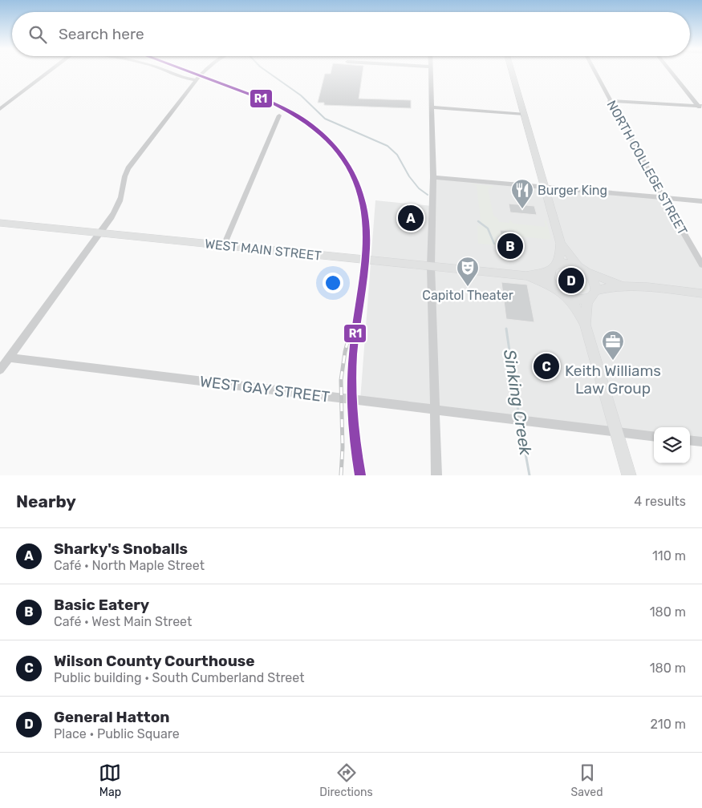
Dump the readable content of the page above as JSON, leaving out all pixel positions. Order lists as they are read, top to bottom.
{
  "streets": {
    "main road": ["WEST MAIN STREET"],
    "street": ["NORTH COLLEGE STREET", "WEST GAY STREET"]
  },
  "water": ["Sinking Creek"],
  "places": {
    "restaurant": ["Burger King"],
    "theatre": ["Capitol Theater"],
    "office": ["Keith Williams Law Group"]
  },
  "lines": ["transit line R1"],
  "page": {
    "search": "Search here",
    "pins": [
      "A",
      "B",
      "D",
      "C"
    ],
    "heading": ["Nearby", "4 results"],
    "list": [
      {
        "mark": "A",
        "name": "Sharky's Snoballs",
        "note": "Café · North Maple Street",
        "value": "110 m"
      },
      {
        "mark": "B",
        "name": "Basic Eatery",
        "note": "Café · West Main Street",
        "value": "180 m"
      },
      {
        "mark": "C",
        "name": "Wilson County Courthouse",
        "note": "Public building · South Cumberland Street",
        "value": "180 m"
      },
      {
        "mark": "D",
        "name": "General Hatton",
        "note": "Place · Public Square",
        "value": "210 m"
      }
    ],
    "nav": ["Map", "Directions", "Saved"]
  }
}
